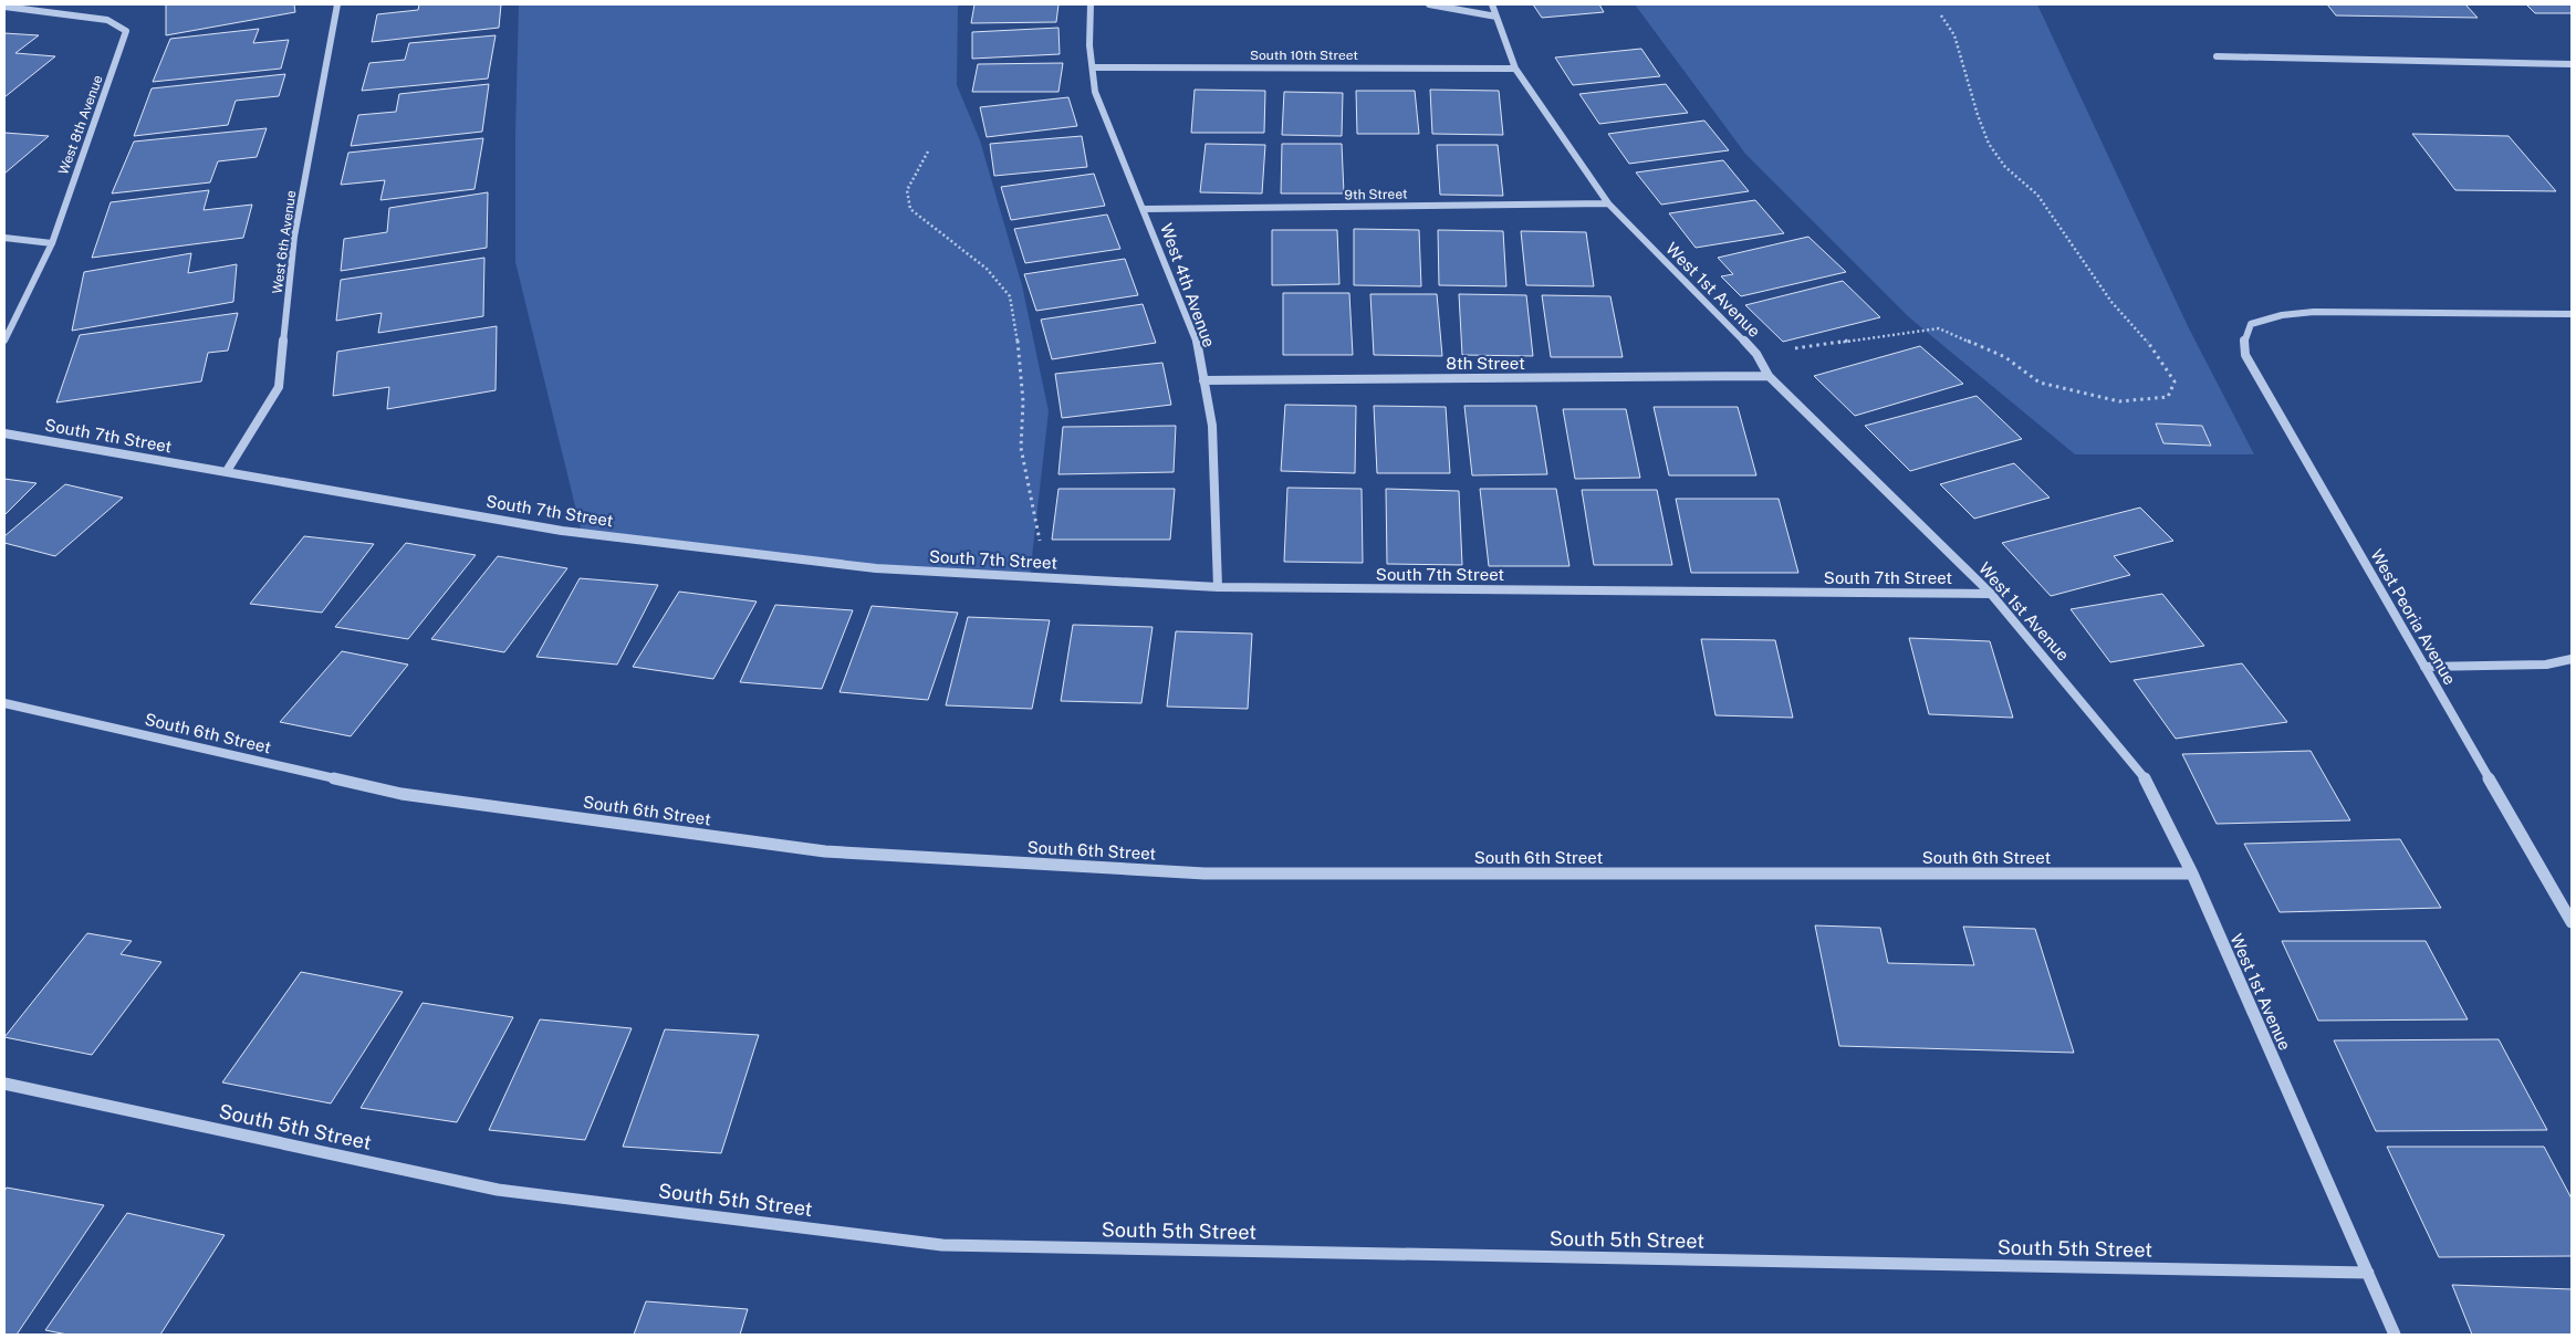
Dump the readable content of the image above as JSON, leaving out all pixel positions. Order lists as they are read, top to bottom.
{
  "streets": {
    "street": [
      "South 10th Street",
      "West 8th Avenue",
      "9th Street",
      "West 6th Avenue",
      "West 4th Avenue",
      "West 1st Avenue",
      "8th Street",
      "South 7th Street",
      "West Peoria Avenue",
      "South 6th Street",
      "South 5th Street"
    ]
  },
  "crossings": [
    ["South 10th Street", "West 4th Avenue"],
    ["South 10th Street", "West 1st Avenue"],
    ["9th Street", "West 4th Avenue"],
    ["9th Street", "West 1st Avenue"],
    ["West 6th Avenue", "South 7th Street"],
    ["West 4th Avenue", "8th Street"],
    ["West 4th Avenue", "South 7th Street"],
    ["West 1st Avenue", "8th Street"],
    ["West 1st Avenue", "South 7th Street"],
    ["West 1st Avenue", "South 6th Street"],
    ["West 1st Avenue", "South 5th Street"]
  ]
}
